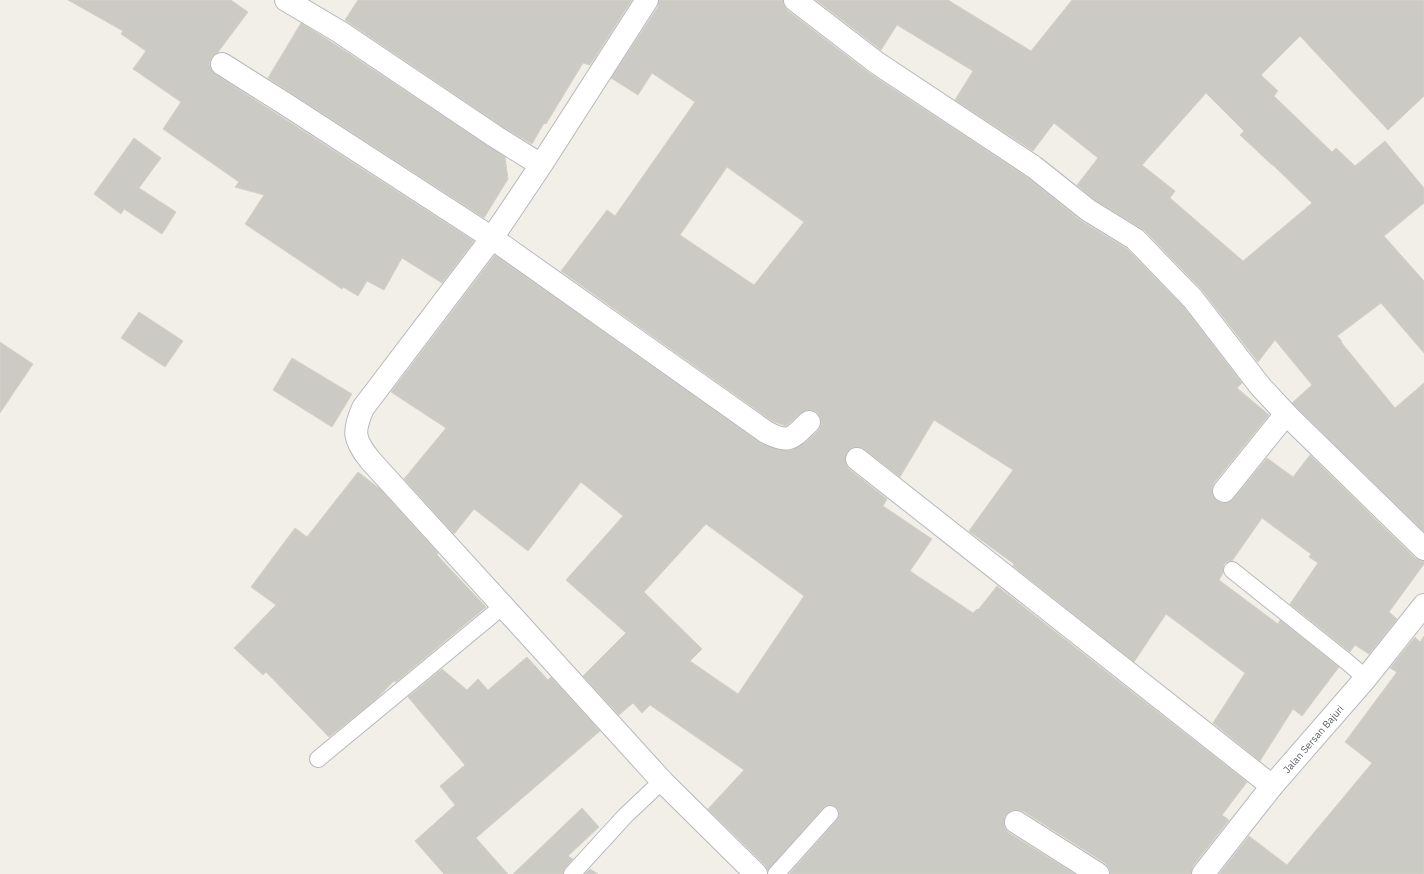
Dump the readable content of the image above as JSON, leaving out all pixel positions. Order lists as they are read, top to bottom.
{
  "streets": {
    "street": ["Jalan Sersan Bajuri"]
  }
}
